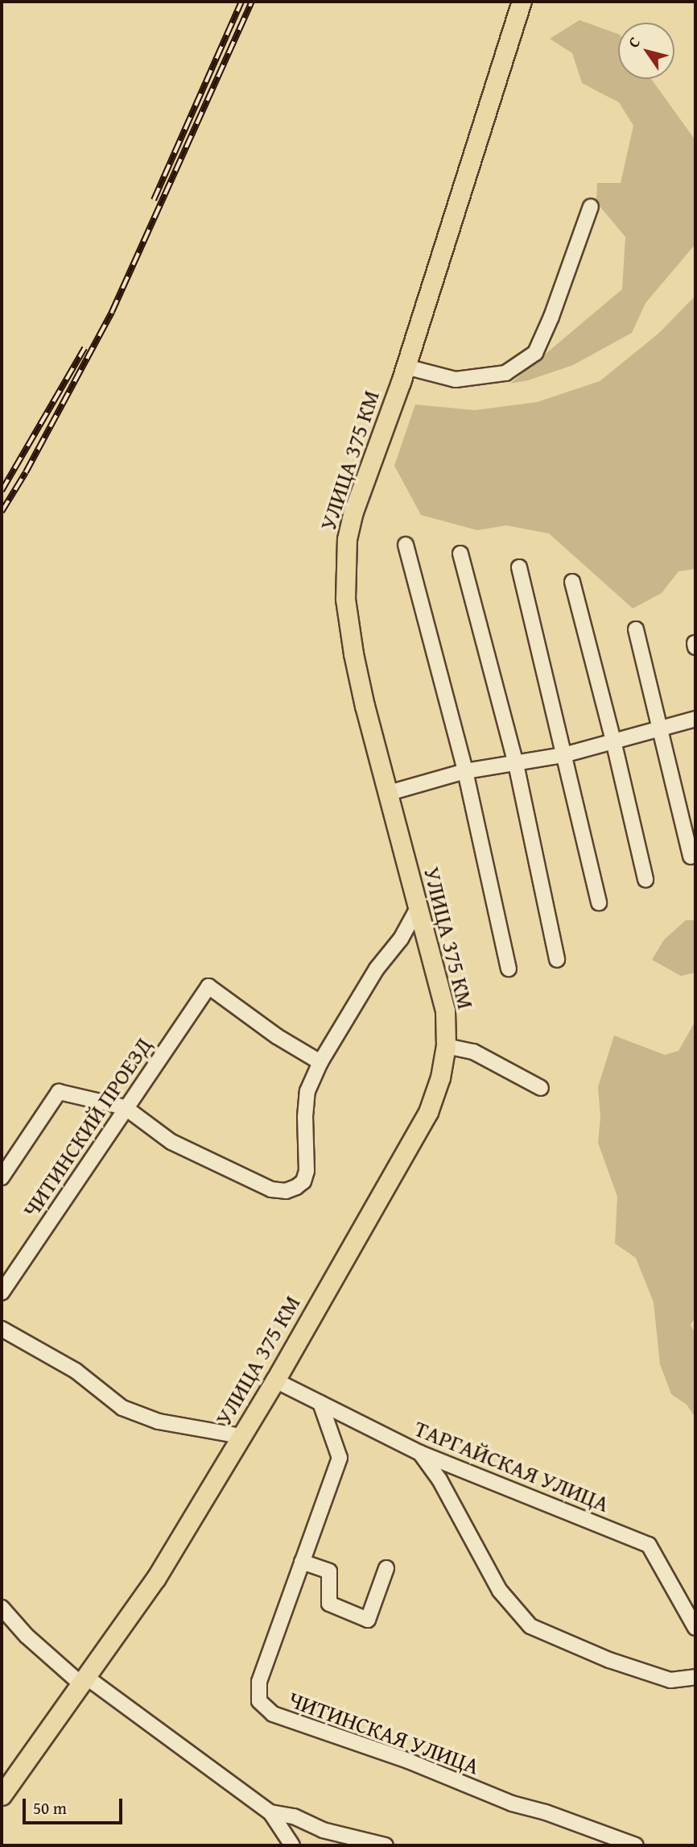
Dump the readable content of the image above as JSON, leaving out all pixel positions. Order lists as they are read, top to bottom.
{
  "streets": {
    "main road": ["УЛИЦА 375 КМ"],
    "street": ["ЧИТИНСКИЙ ПРОЕЗД", "ТАРГАЙСКАЯ УЛИЦА", "ЧИТИНСКАЯ УЛИЦА"]
  },
  "crossings": [
    ["УЛИЦА 375 КМ", "ТАРГАЙСКАЯ УЛИЦА"],
    ["ТАРГАЙСКАЯ УЛИЦА", "ЧИТИНСКАЯ УЛИЦА"]
  ],
  "scale_bar": "50 m",
  "north": "top left"
}
